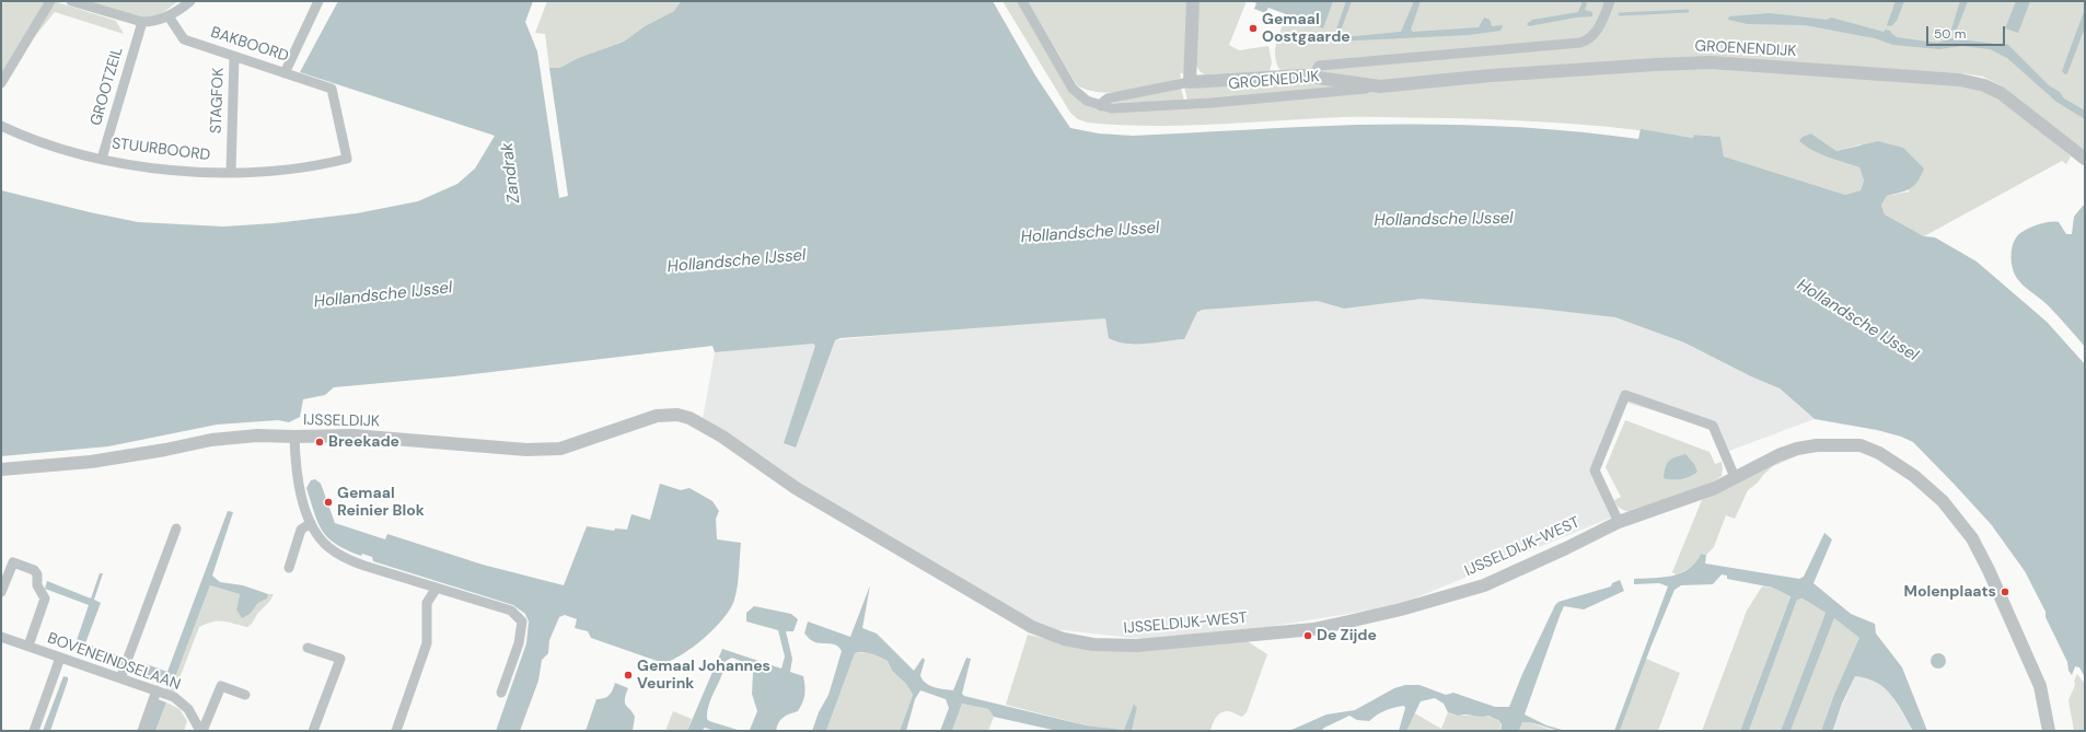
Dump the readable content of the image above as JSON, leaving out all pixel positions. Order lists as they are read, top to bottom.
{
  "streets": {
    "street": [
      "BAKBOORD",
      "GROENENDIJK",
      "GROENEDIJK",
      "GROOTZEIL",
      "STAGFOK",
      "STUURBOORD",
      "IJSSELDIJK",
      "IJSSELDIJK-WEST",
      "BOVENEINDSELAAN"
    ]
  },
  "crossings": [
    ["BAKBOORD", "STAGFOK"],
    ["BAKBOORD", "STUURBOORD"],
    ["GROENENDIJK", "GROENEDIJK"],
    ["GROOTZEIL", "STUURBOORD"],
    ["STAGFOK", "STUURBOORD"],
    ["IJSSELDIJK", "IJSSELDIJK-WEST"]
  ],
  "water": ["Zandrak", "Hollandsche IJssel"],
  "places": [
    "Gemaal Oostgaarde",
    "Breekade",
    "Gemaal Reinier Blok",
    "Molenplaats",
    "De Zijde",
    "Gemaal Johannes Veurink"
  ],
  "scale_bar": "50 m"
}
